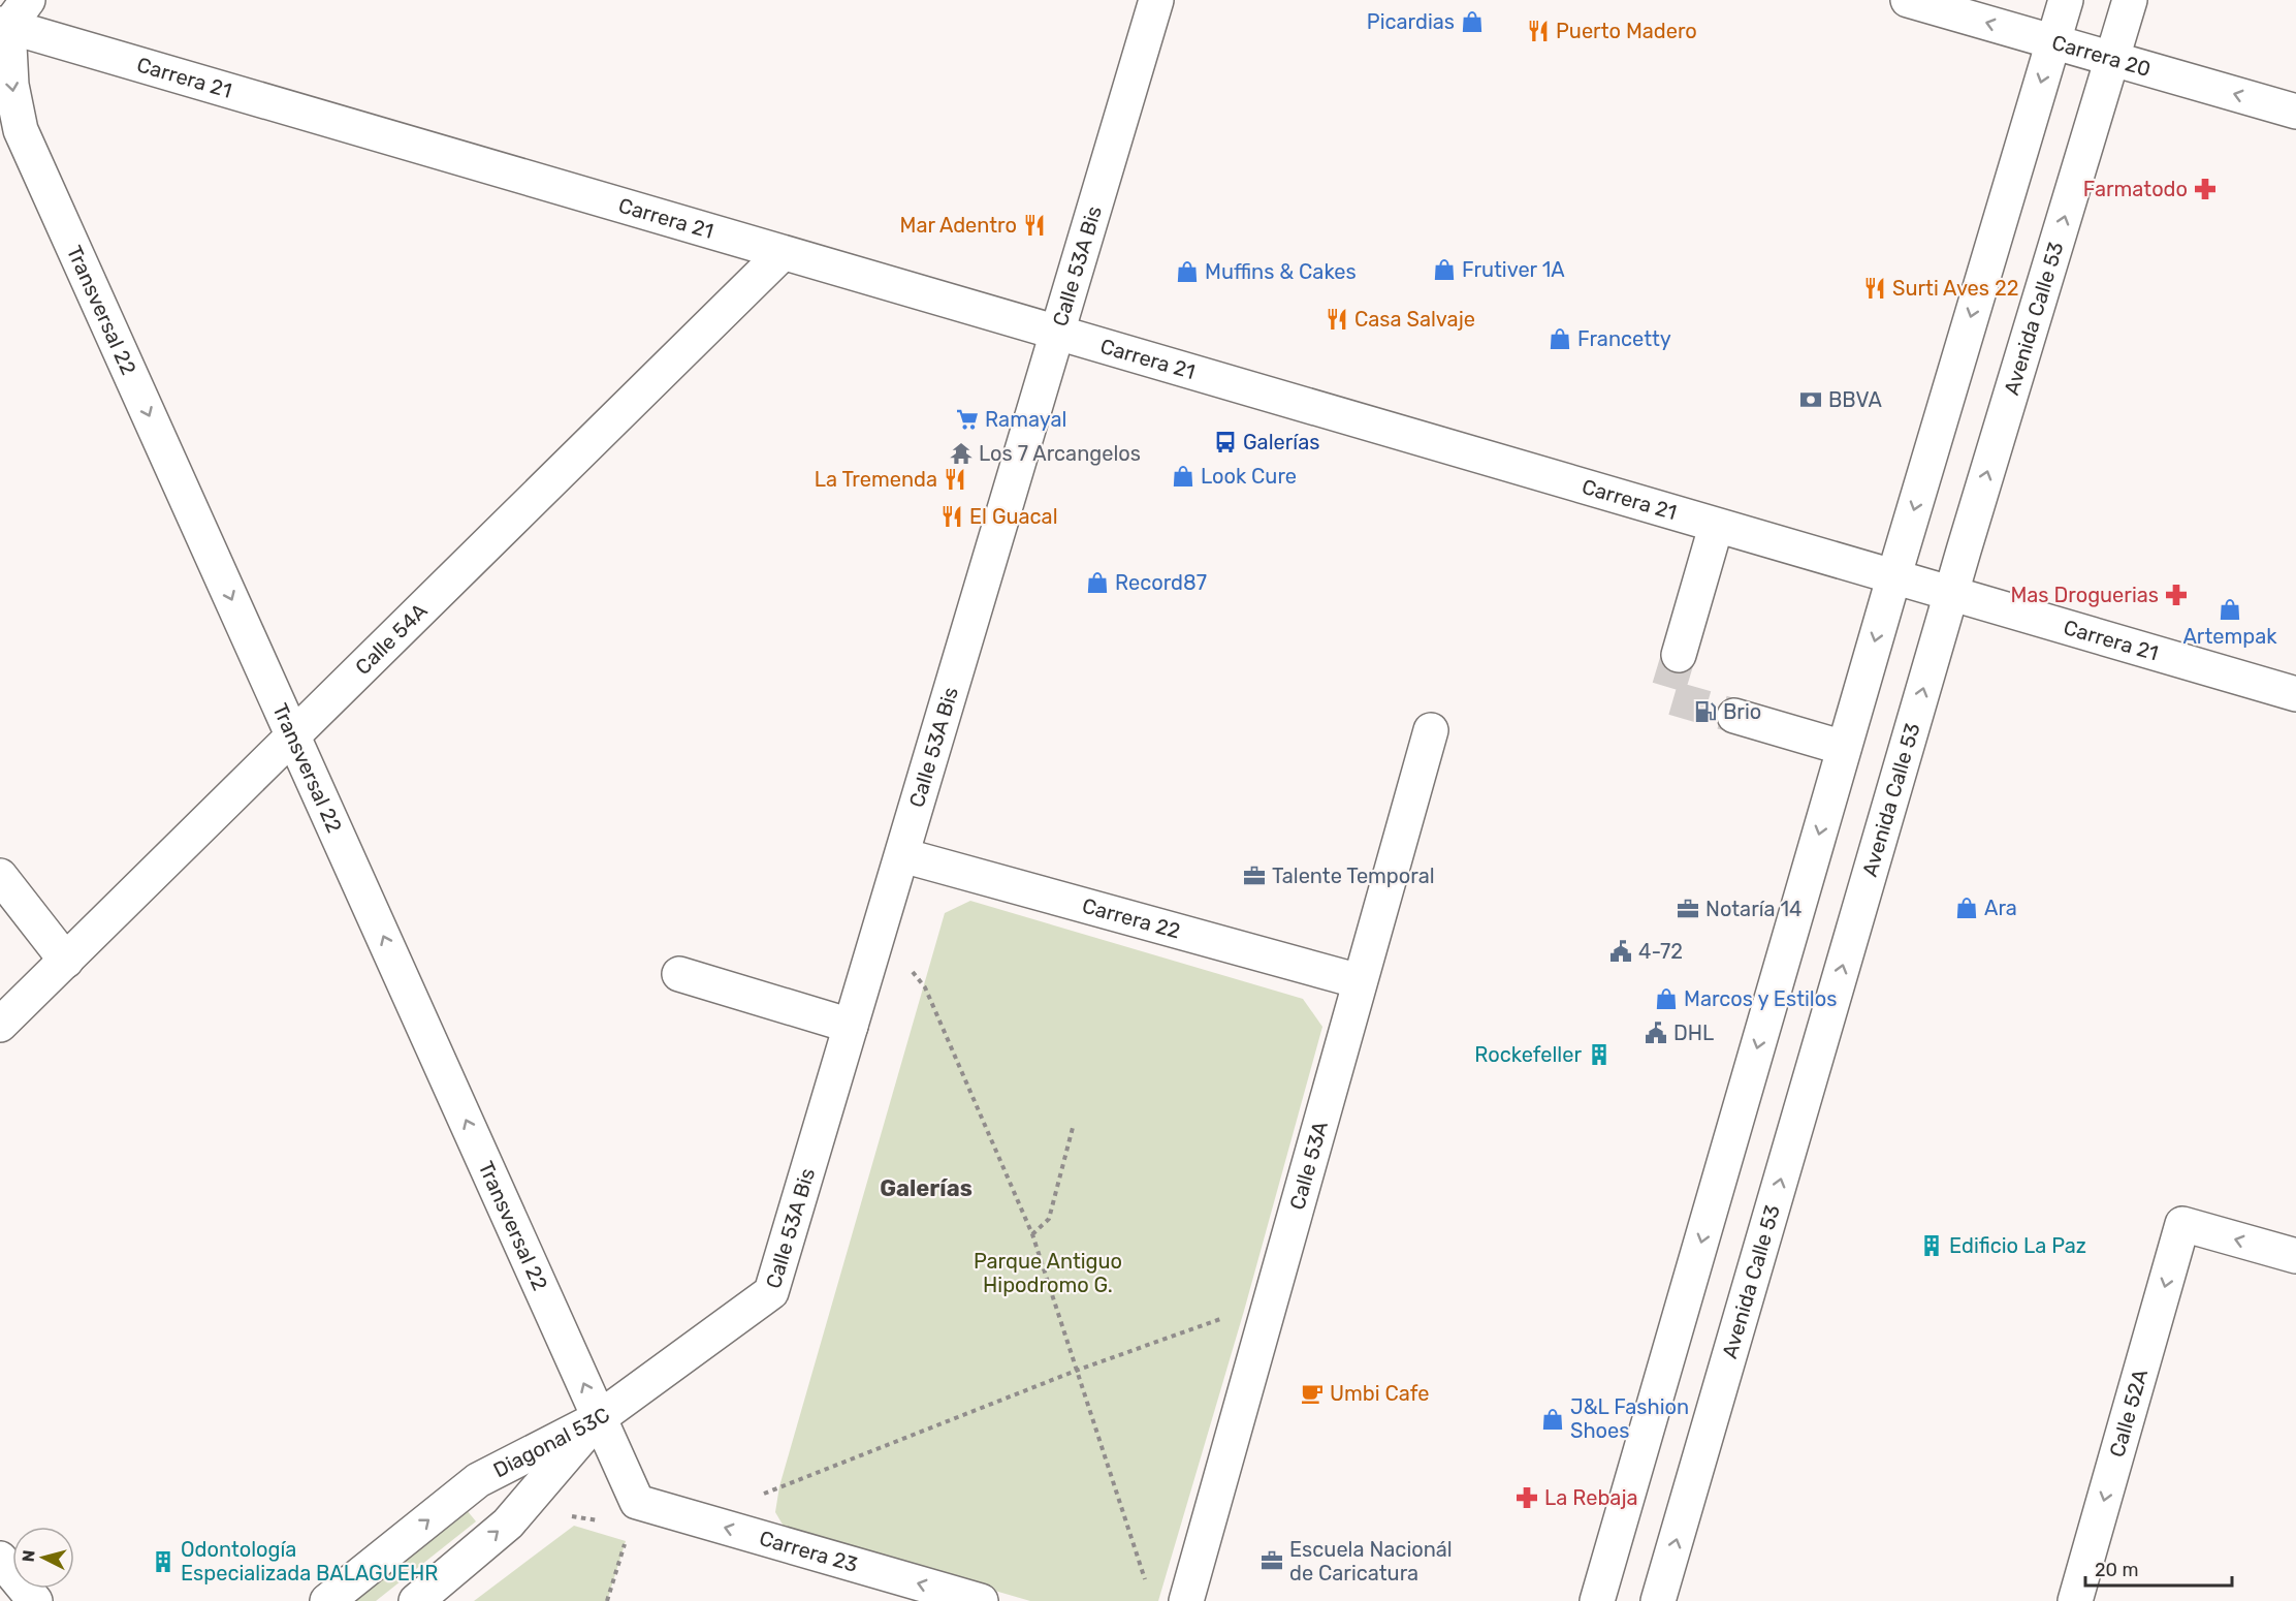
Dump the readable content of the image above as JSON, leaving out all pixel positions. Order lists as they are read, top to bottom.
{
  "streets": {
    "street": [
      "Carrera 20",
      "Carrera 21",
      "Calle 53A Bis",
      "Transversal 22",
      "Avenida Calle 53",
      "Calle 54A",
      "Carrera 22",
      "Calle 53A",
      "Calle 52A",
      "Diagonal 53C",
      "Carrera 23"
    ]
  },
  "crossings": [
    ["Carrera 20", "Avenida Calle 53"],
    ["Carrera 21", "Calle 53A Bis"],
    ["Carrera 21", "Transversal 22"],
    ["Carrera 21", "Avenida Calle 53"],
    ["Carrera 21", "Calle 54A"],
    ["Calle 53A Bis", "Transversal 22"],
    ["Calle 53A Bis", "Carrera 22"],
    ["Calle 53A Bis", "Diagonal 53C"],
    ["Transversal 22", "Calle 54A"],
    ["Transversal 22", "Diagonal 53C"],
    ["Transversal 22", "Carrera 23"],
    ["Carrera 22", "Calle 53A"]
  ],
  "one_way": [
    "Carrera 20",
    "Calle 52A",
    "Diagonal 53C",
    "Carrera 23"
  ],
  "districts": ["Galerías"],
  "parks": ["Parque Antiguo Hipodromo G."],
  "places": {
    "shop": [
      "Picardias",
      "Frutiver 1A",
      "Muffins & Cakes",
      "Francetty",
      "Look Cure",
      "Record87",
      "Artempak",
      "Ara",
      "Marcos y Estilos",
      "J&L Fashion Shoes"
    ],
    "restaurant": [
      "Puerto Madero",
      "Mar Adentro",
      "Surti Aves 22",
      "Casa Salvaje",
      "La Tremenda",
      "El Guacal"
    ],
    "pharmacy": ["Farmatodo", "Mas Droguerias", "La Rebaja"],
    "bank": ["BBVA"],
    "supermarket": ["Ramayal"],
    "bus stop": ["Galerías"],
    "temple": ["Los 7 Arcangelos"],
    "fuel station": ["Brio"],
    "office": ["Talente Temporal", "Notaría 14", "Escuela Nacionál de Caricatura"],
    "public building": ["4-72", "DHL"],
    "building": ["Rockefeller", "Edificio La Paz", "Odontología Especializada BALAGUEHR"],
    "cafe": ["Umbi Cafe"]
  },
  "scale_bar": "20 m",
  "north": "left"
}
